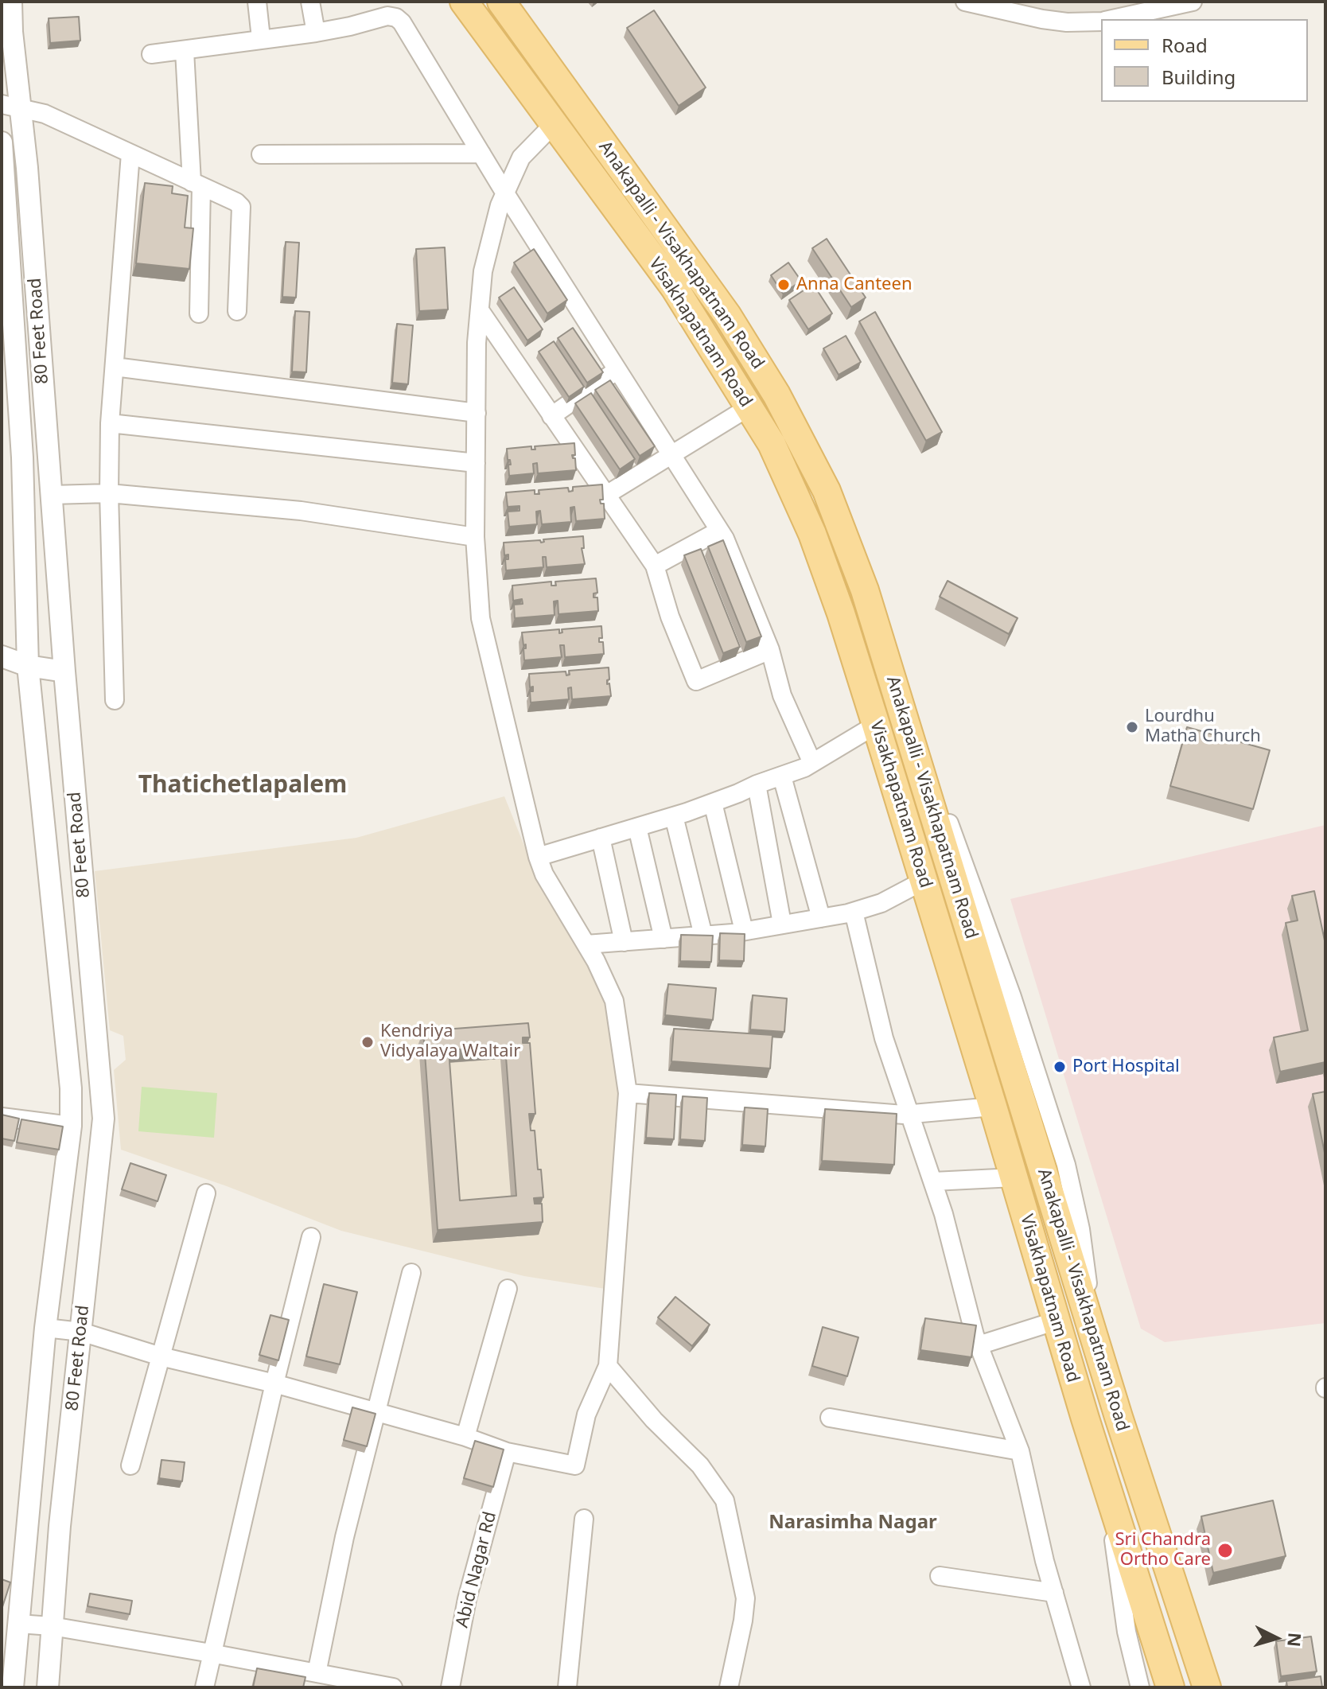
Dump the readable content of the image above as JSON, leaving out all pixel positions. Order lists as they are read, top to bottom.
{
  "streets": {
    "main road": ["Anakapalli - Visakhapatnam Road", "Visakhapatnam Road"],
    "street": ["80 Feet Road", "Abid Nagar Rd"]
  },
  "districts": ["Thatichetlapalem", "Narasimha Nagar"],
  "places": [
    "Anna Canteen",
    "Lourdhu Matha Church",
    "Kendriya Vidyalaya Waltair",
    "Port Hospital",
    "Sri Chandra Ortho Care"
  ],
  "legend": ["Road", "Building"],
  "north": "right"
}
